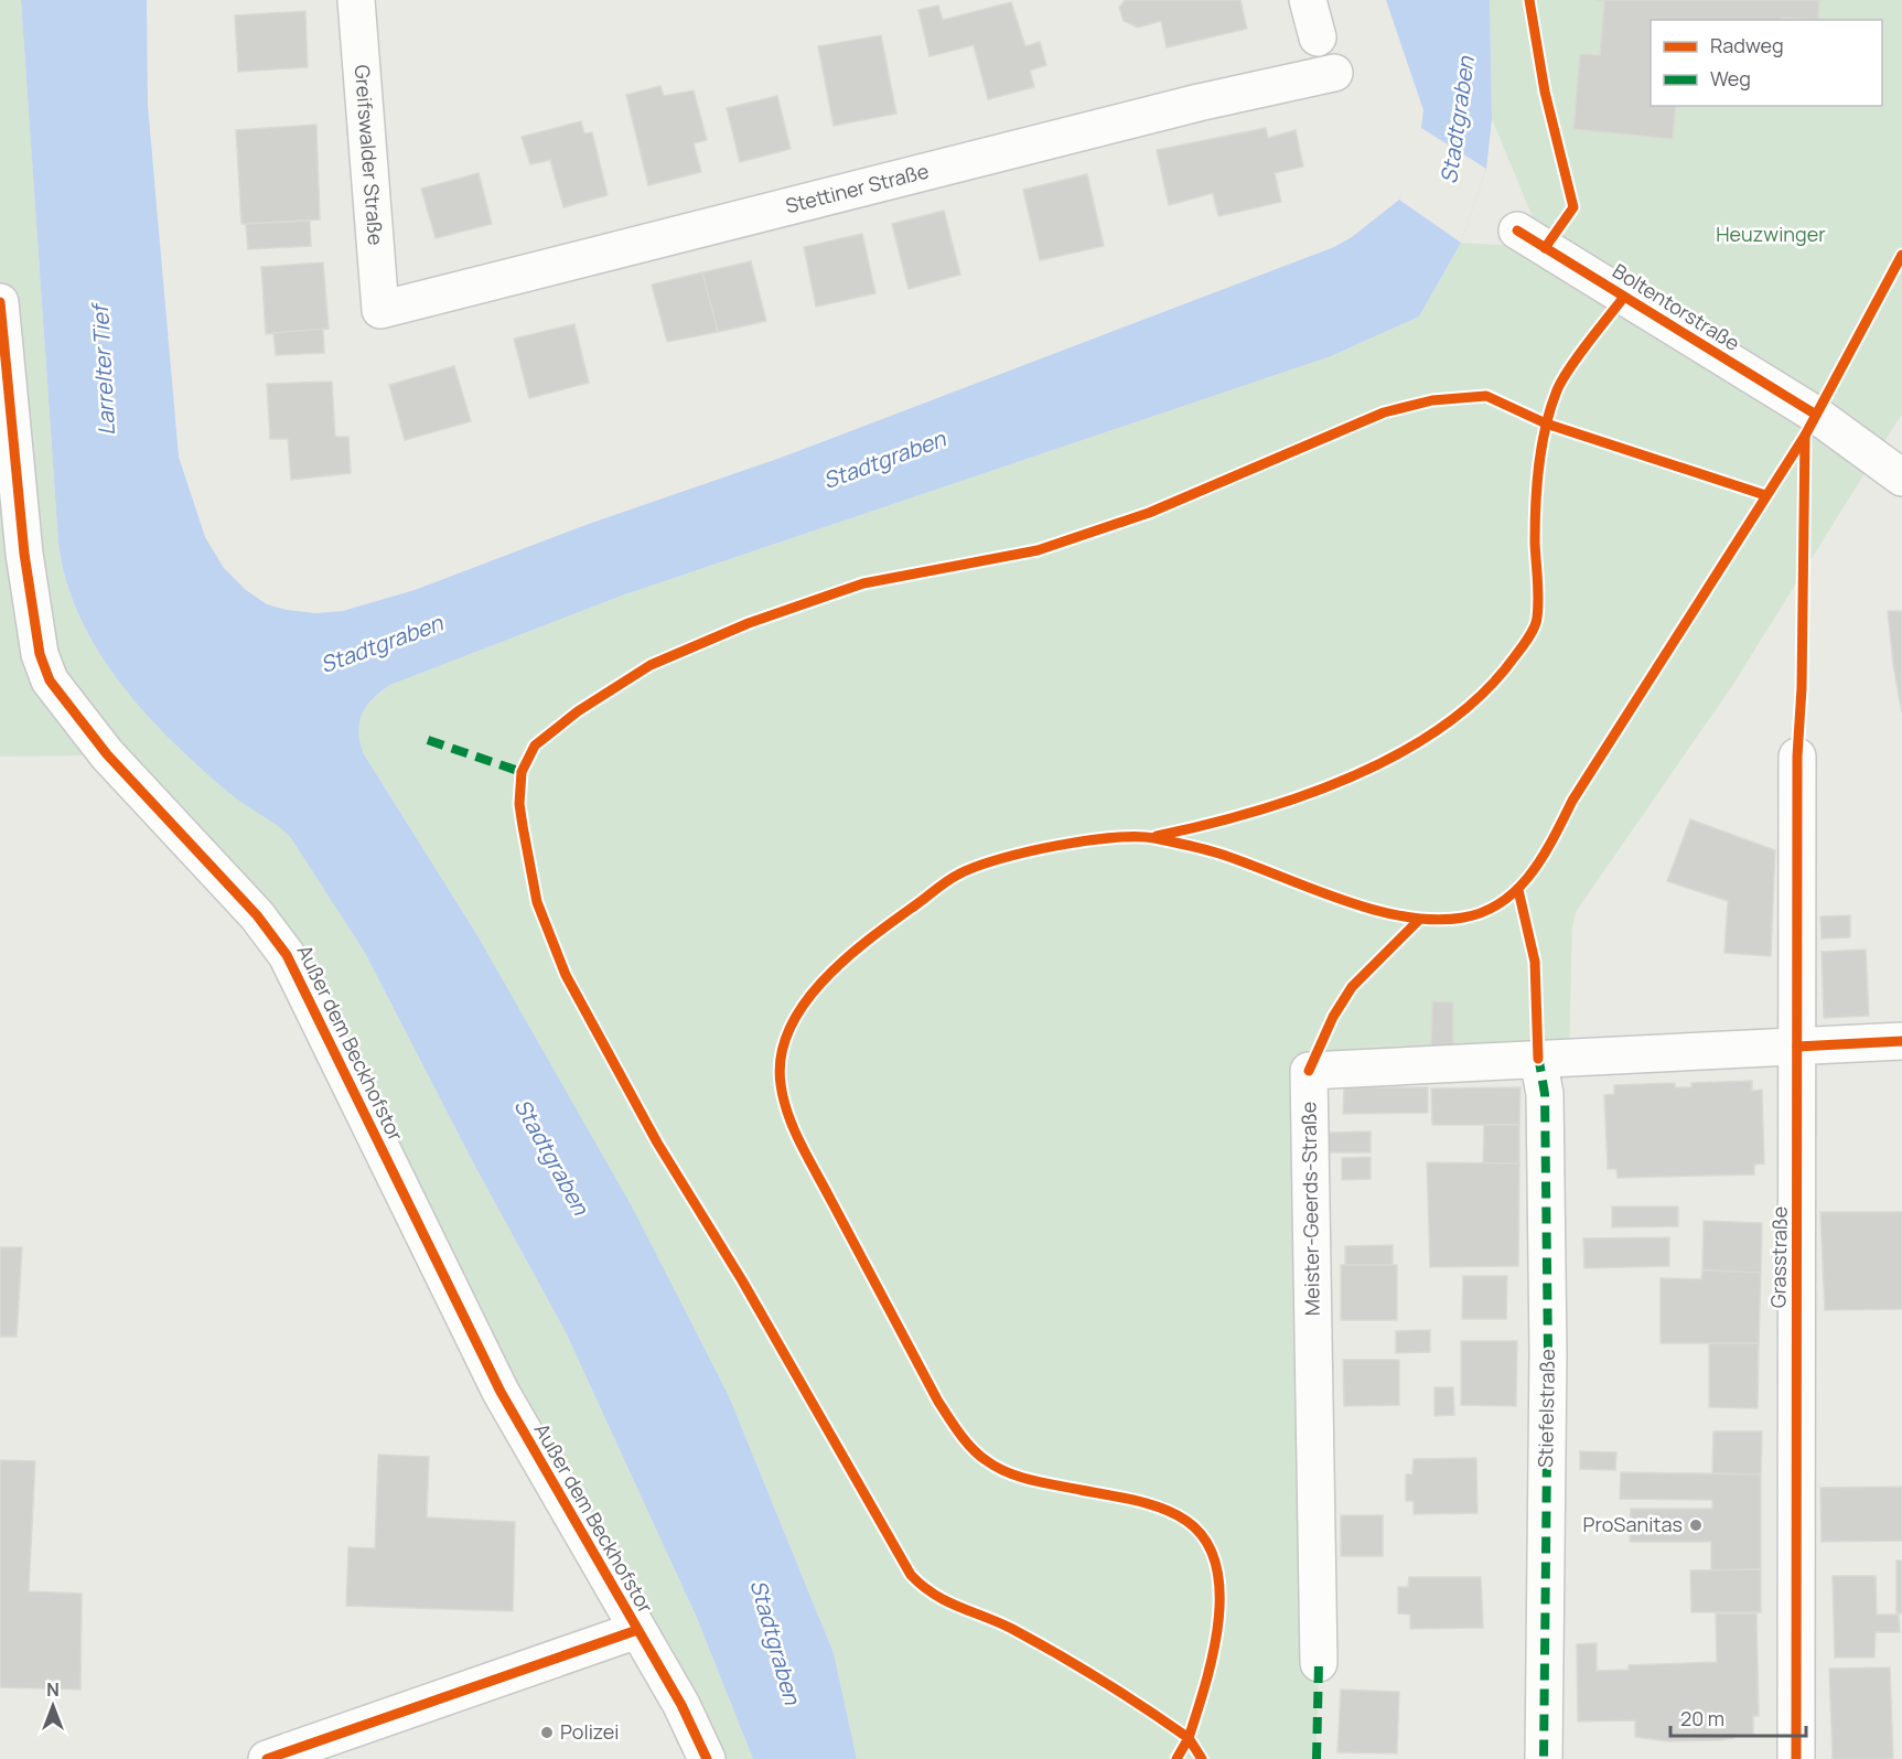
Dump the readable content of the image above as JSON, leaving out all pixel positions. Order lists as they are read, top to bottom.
{
  "streets": {
    "street": [
      "Greifswalder Straße",
      "Stettiner Straße",
      "Boltentorstraße",
      "Außer dem Beckhofstor",
      "Meister-Geerds-Straße",
      "Grasstraße",
      "Stiefelstraße"
    ]
  },
  "crossings": [
    ["Greifswalder Straße", "Stettiner Straße"],
    ["Meister-Geerds-Straße", "Grasstraße"],
    ["Meister-Geerds-Straße", "Stiefelstraße"]
  ],
  "water": ["Stadtgraben", "Larrelter Tief"],
  "parks": ["Heuzwinger"],
  "places": ["ProSanitas", "Polizei"],
  "legend": ["Radweg", "Weg"],
  "scale_bar": "20 m",
  "north": "top"
}
